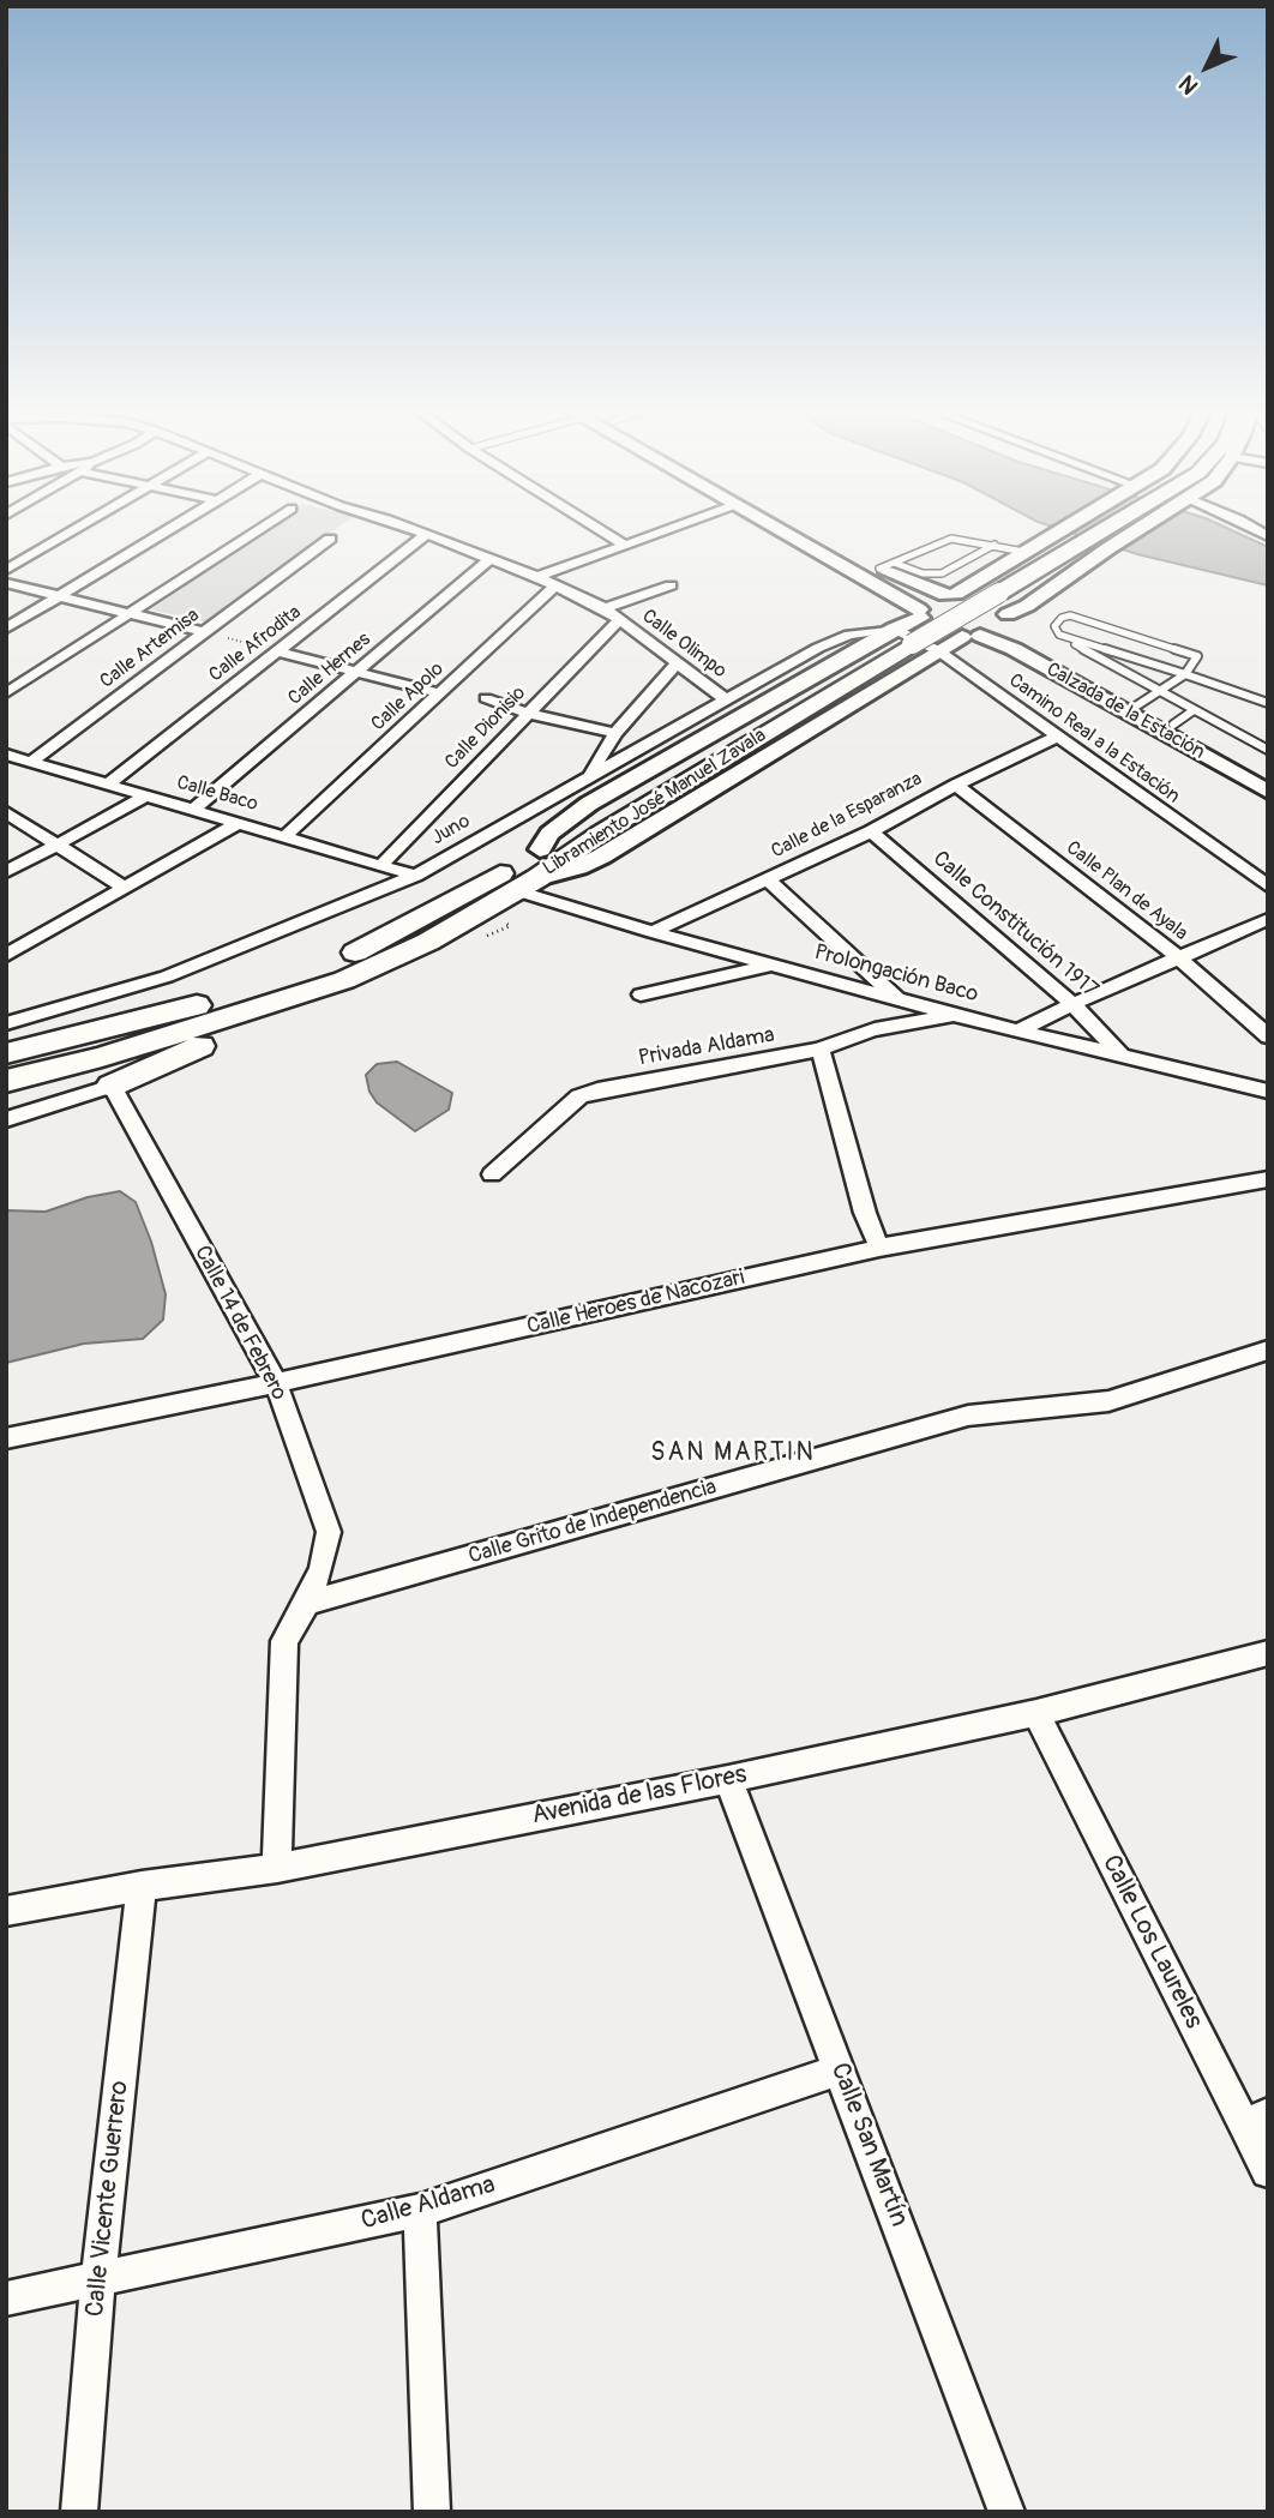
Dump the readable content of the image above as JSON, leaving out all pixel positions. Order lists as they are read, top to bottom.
{
  "streets": {
    "main road": ["Calzada de la Estación", "Libramiento José Manuel Zavala"],
    "street": [
      "Calle Afrodita",
      "Calle Olimpo",
      "Calle Artemisa",
      "Calle Hernes",
      "Calle Apolo",
      "Calle Dionisio",
      "Camino Real a la Estación",
      "Calle Baco",
      "Calle de la Esparanza",
      "Juno",
      "Calle Plan de Ayala",
      "Calle Constitución 1917",
      "Prolongación Baco",
      "Privada Aldama",
      "Calle Heroes de Nacozari",
      "Calle 14 de Febrero",
      "Calle Grito de Independencia",
      "Avenida de las Flores",
      "Calle Los Laureles",
      "Calle San Martín",
      "Calle Vicente Guerrero",
      "Calle Aldama"
    ]
  },
  "crossings": [
    ["Calle Afrodita", "Calle Olimpo"],
    ["Calle Afrodita", "Calle Baco"],
    ["Calle Olimpo", "Calle Hernes"],
    ["Calle Olimpo", "Calle Apolo"],
    ["Calle Olimpo", "Calle Dionisio"],
    ["Calle Olimpo", "Juno"],
    ["Calle Artemisa", "Calle Baco"],
    ["Calle Hernes", "Calle Baco"],
    ["Calle Apolo", "Calle Baco"],
    ["Calle Dionisio", "Calle Baco"],
    ["Camino Real a la Estación", "Libramiento José Manuel Zavala"],
    ["Camino Real a la Estación", "Calle de la Esparanza"],
    ["Camino Real a la Estación", "Juno"],
    ["Calle Baco", "Juno"],
    ["Libramiento José Manuel Zavala", "Juno"],
    ["Libramiento José Manuel Zavala", "Prolongación Baco"],
    ["Calle de la Esparanza", "Calle Plan de Ayala"],
    ["Calle de la Esparanza", "Calle Constitución 1917"],
    ["Calle de la Esparanza", "Prolongación Baco"],
    ["Calle Constitución 1917", "Prolongación Baco"],
    ["Prolongación Baco", "Privada Aldama"],
    ["Calle Heroes de Nacozari", "Calle 14 de Febrero"],
    ["Calle 14 de Febrero", "Calle Grito de Independencia"],
    ["Calle 14 de Febrero", "Avenida de las Flores"],
    ["Avenida de las Flores", "Calle Los Laureles"],
    ["Avenida de las Flores", "Calle San Martín"],
    ["Avenida de las Flores", "Calle Vicente Guerrero"],
    ["Calle San Martín", "Calle Aldama"],
    ["Calle Vicente Guerrero", "Calle Aldama"]
  ],
  "districts": ["SAN MARTIN"],
  "north": "bottom left"
}
